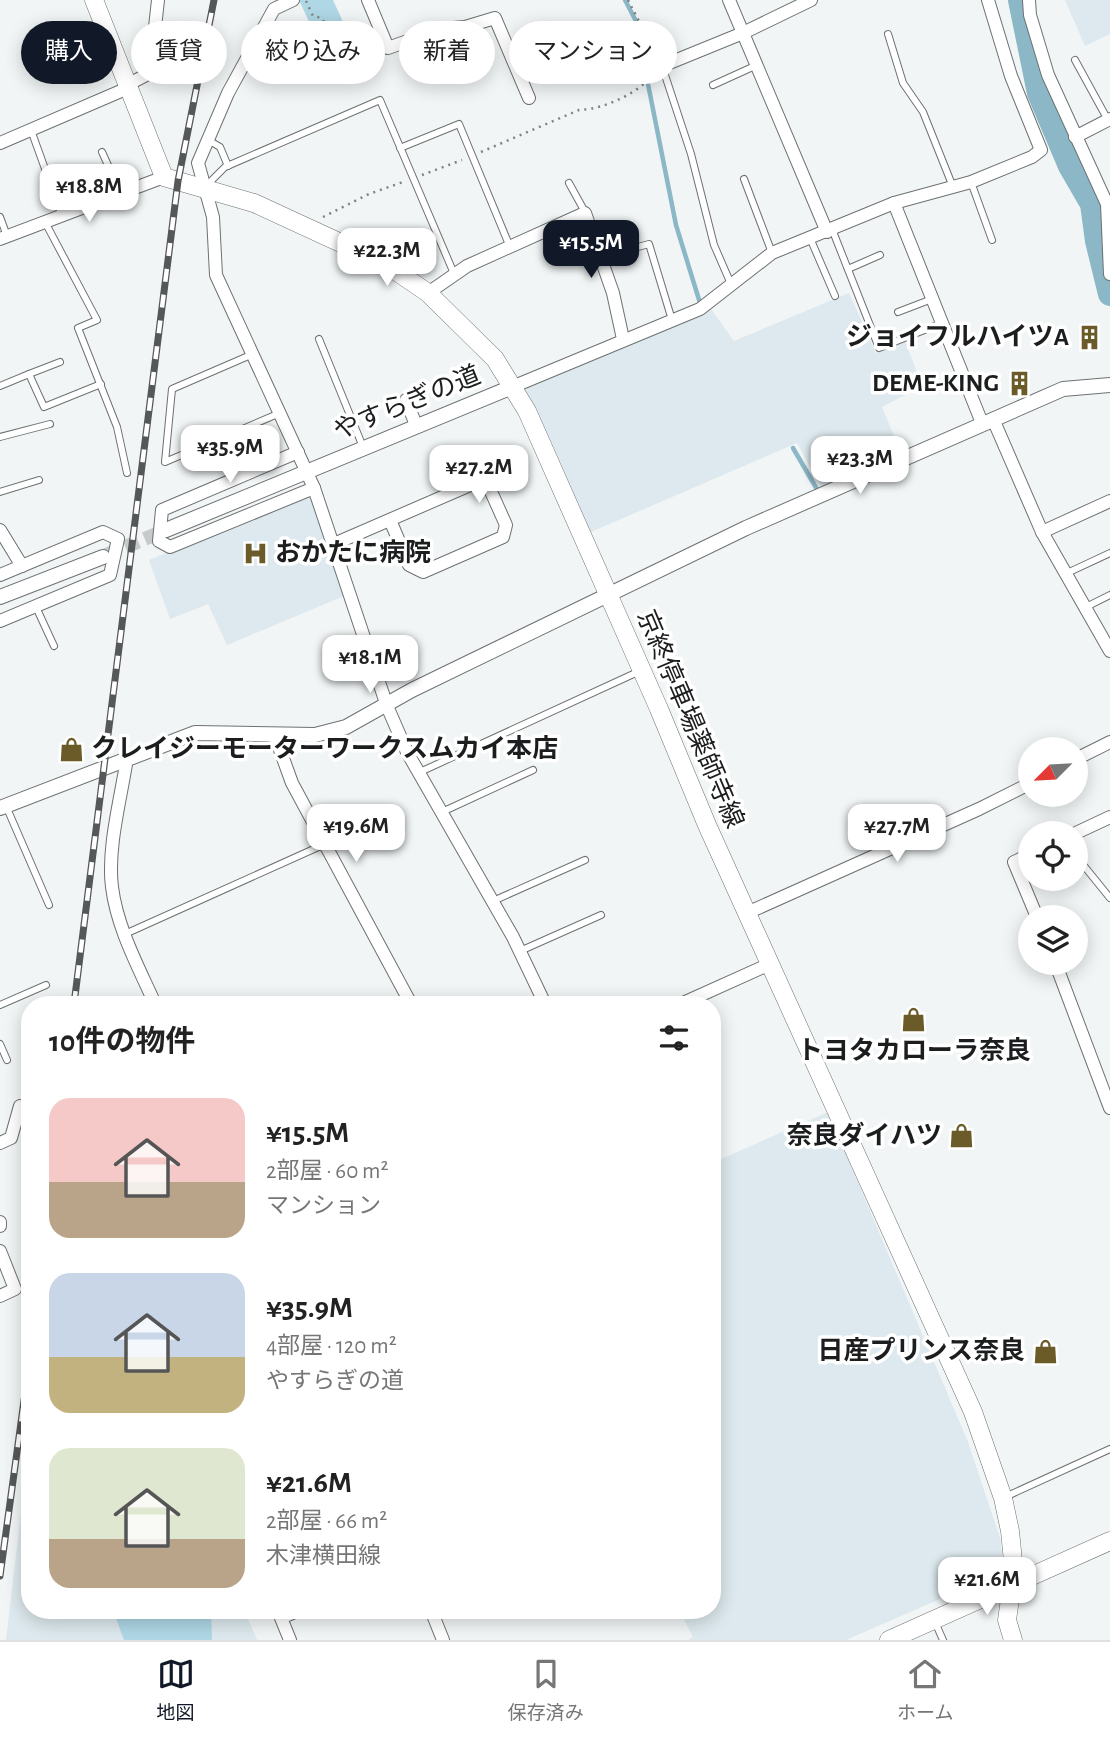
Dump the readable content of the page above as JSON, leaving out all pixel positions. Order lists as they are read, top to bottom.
{
  "streets": {
    "main road": ["京終停車場薬師寺線"],
    "street": ["やすらぎの道"]
  },
  "crossings": [
    ["やすらぎの道", "京終停車場薬師寺線"]
  ],
  "places": {
    "building": ["ジョイフルハイツA", "DEME-KING"],
    "hospital": ["おかたに病院"],
    "shop": [
      "クレイジーモーターワークスムカイ本店",
      "トヨタカローラ奈良",
      "奈良ダイハツ",
      "日産プリンス奈良"
    ]
  },
  "north": "bottom left",
  "page": {
    "chip": [
      "購入",
      "賃貸",
      "絞り込み",
      "新着",
      "マンション"
    ],
    "price": [
      "¥18.8M",
      "¥15.5M",
      "¥22.3M",
      "¥35.9M",
      "¥23.3M",
      "¥27.2M",
      "¥18.1M",
      "¥19.6M",
      "¥27.7M",
      "¥21.6M"
    ],
    "heading": "10件の物件",
    "list": [
      {
        "name": "¥15.5M",
        "note": "2部屋 · 60 m² · マンション"
      },
      {
        "name": "¥35.9M",
        "note": "4部屋 · 120 m² · やすらぎの道"
      },
      {
        "name": "¥21.6M",
        "note": "2部屋 · 66 m² · 木津横田線"
      }
    ],
    "tabs": ["地図", "保存済み", "ホーム"]
  }
}
